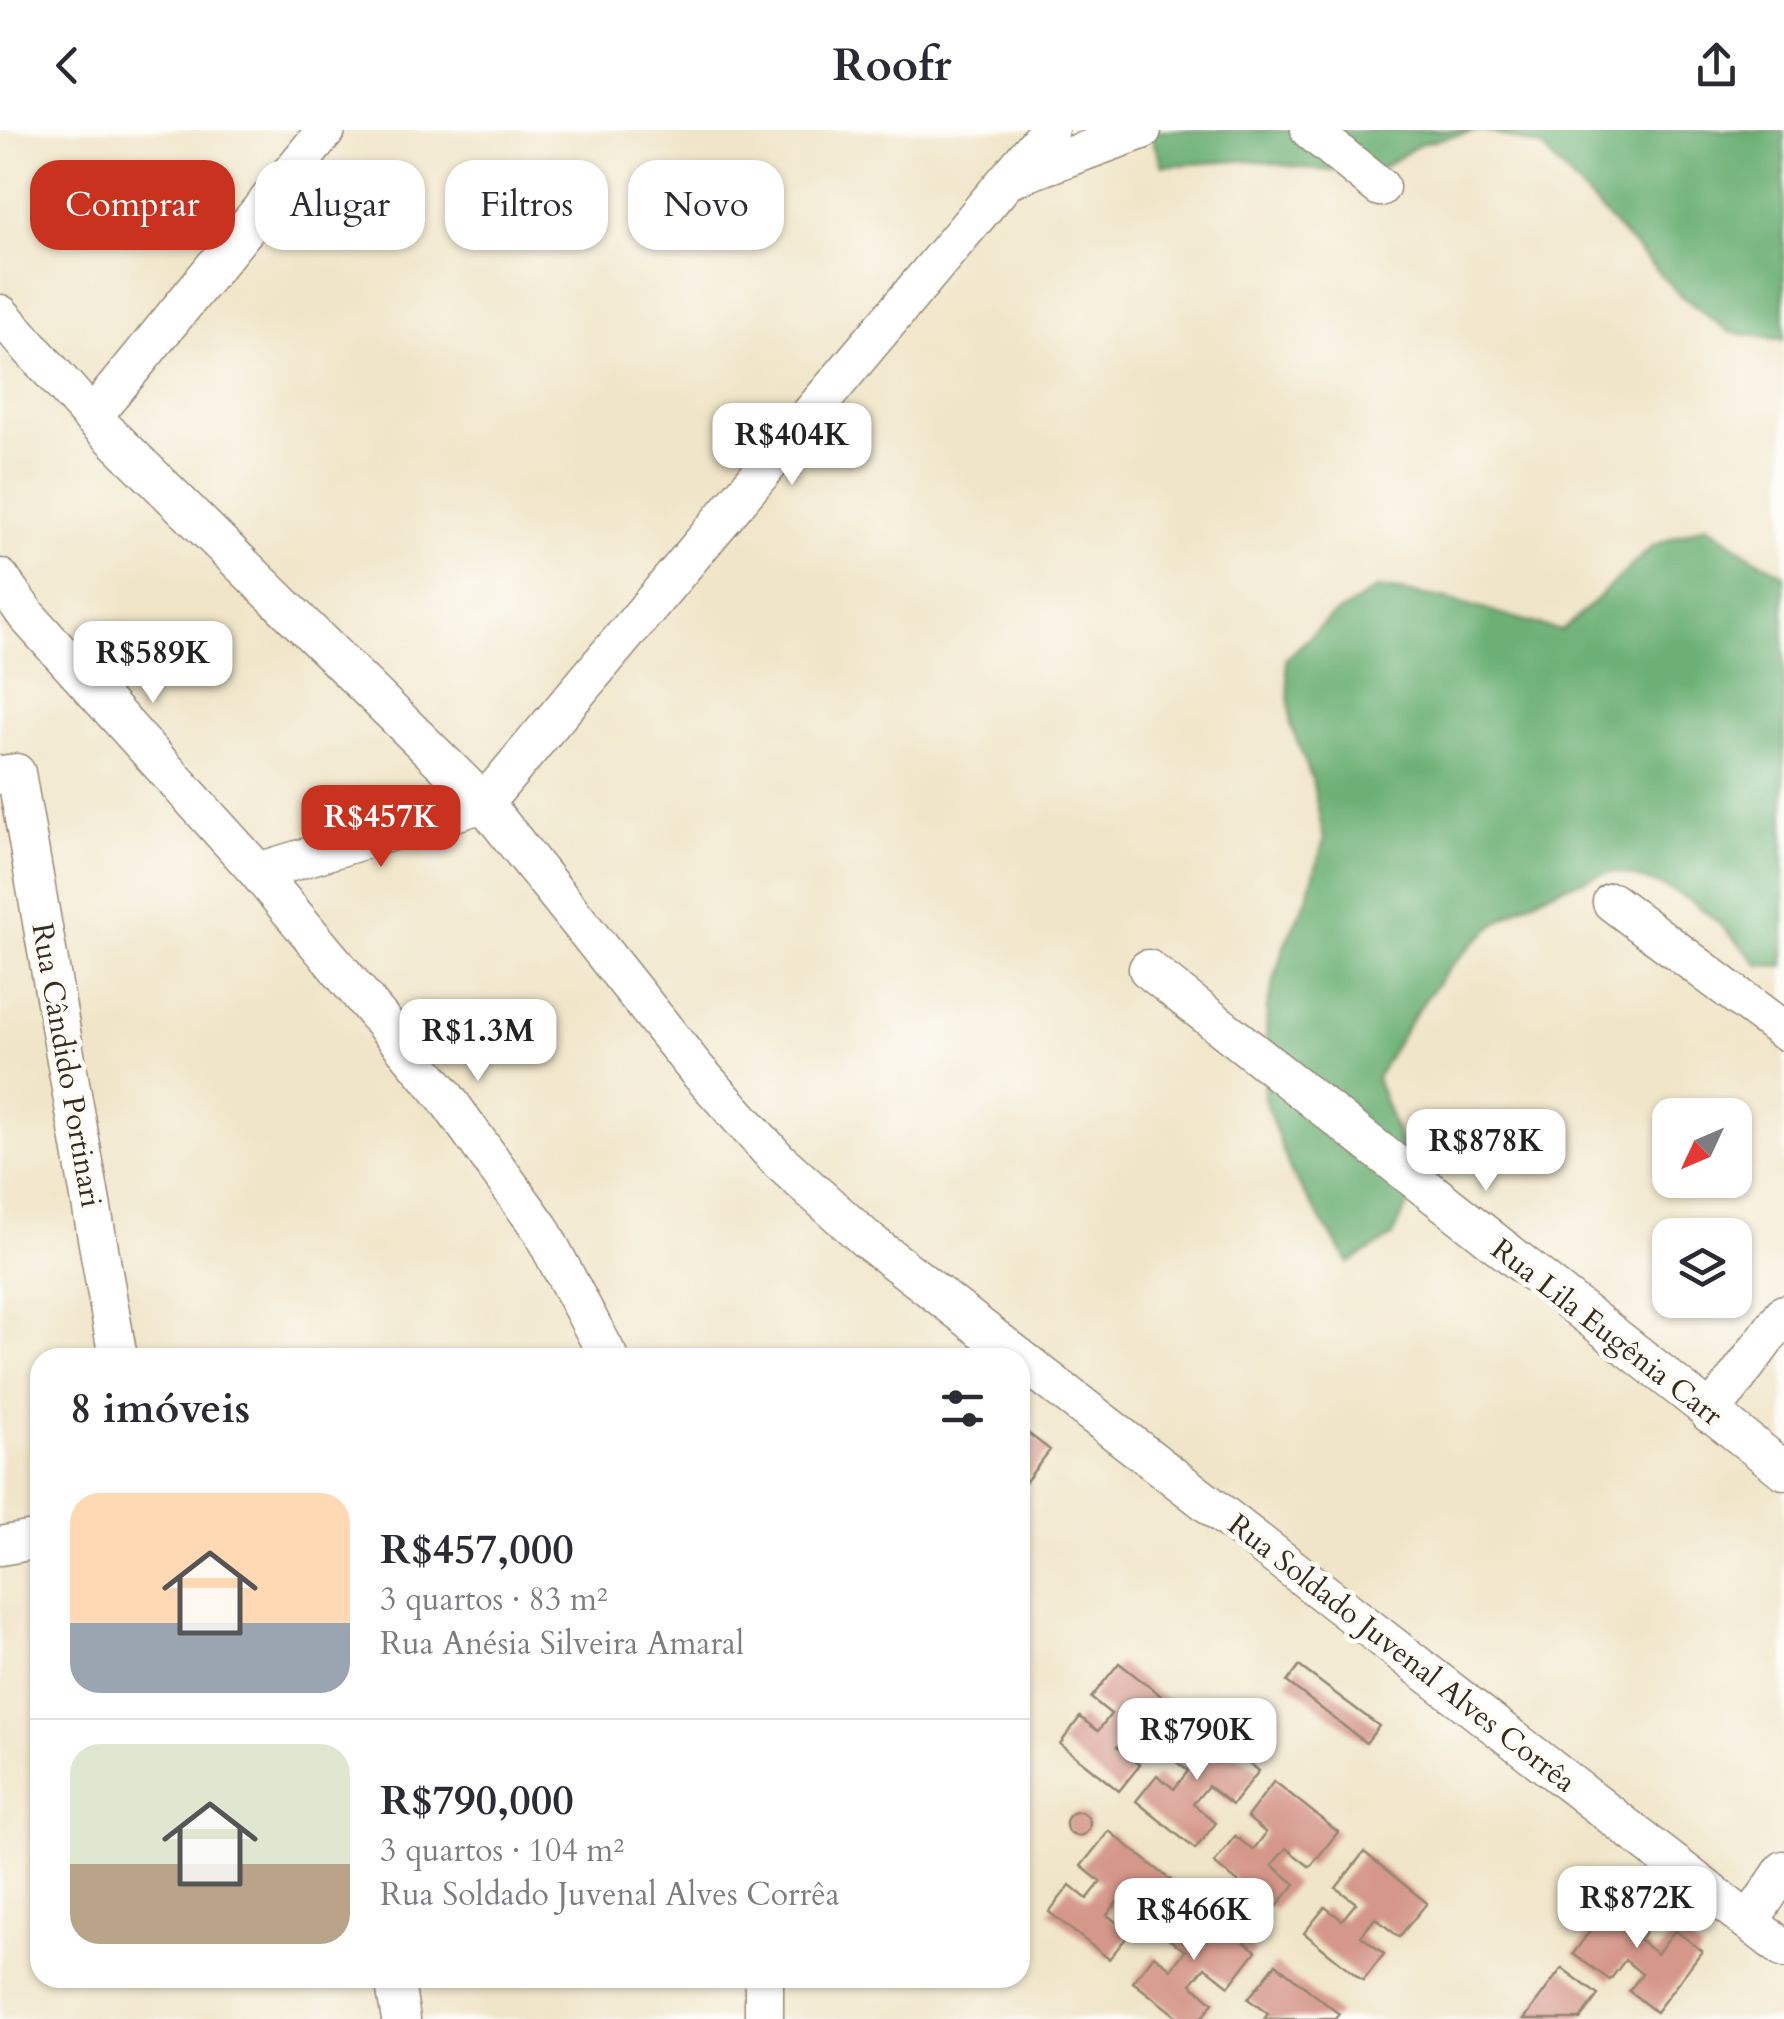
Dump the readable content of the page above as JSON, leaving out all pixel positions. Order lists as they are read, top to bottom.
{
  "streets": {
    "street": ["Rua Cândido Portinari", "Rua Lila Eugênia Carr", "Rua Soldado Juvenal Alves Corrêa"]
  },
  "north": "bottom left",
  "page": {
    "header": "Roofr",
    "chip": [
      "Comprar",
      "Alugar",
      "Filtros",
      "Novo"
    ],
    "price": [
      "R$404K",
      "R$589K",
      "R$457K",
      "R$1.3M",
      "R$878K",
      "R$790K",
      "R$872K",
      "R$466K"
    ],
    "heading": "8 imóveis",
    "list": [
      {
        "name": "R$457,000",
        "note": "3 quartos · 83 m² · Rua Anésia Silveira Amaral"
      },
      {
        "name": "R$790,000",
        "note": "3 quartos · 104 m² · Rua Soldado Juvenal Alves Corrêa"
      }
    ]
  }
}
